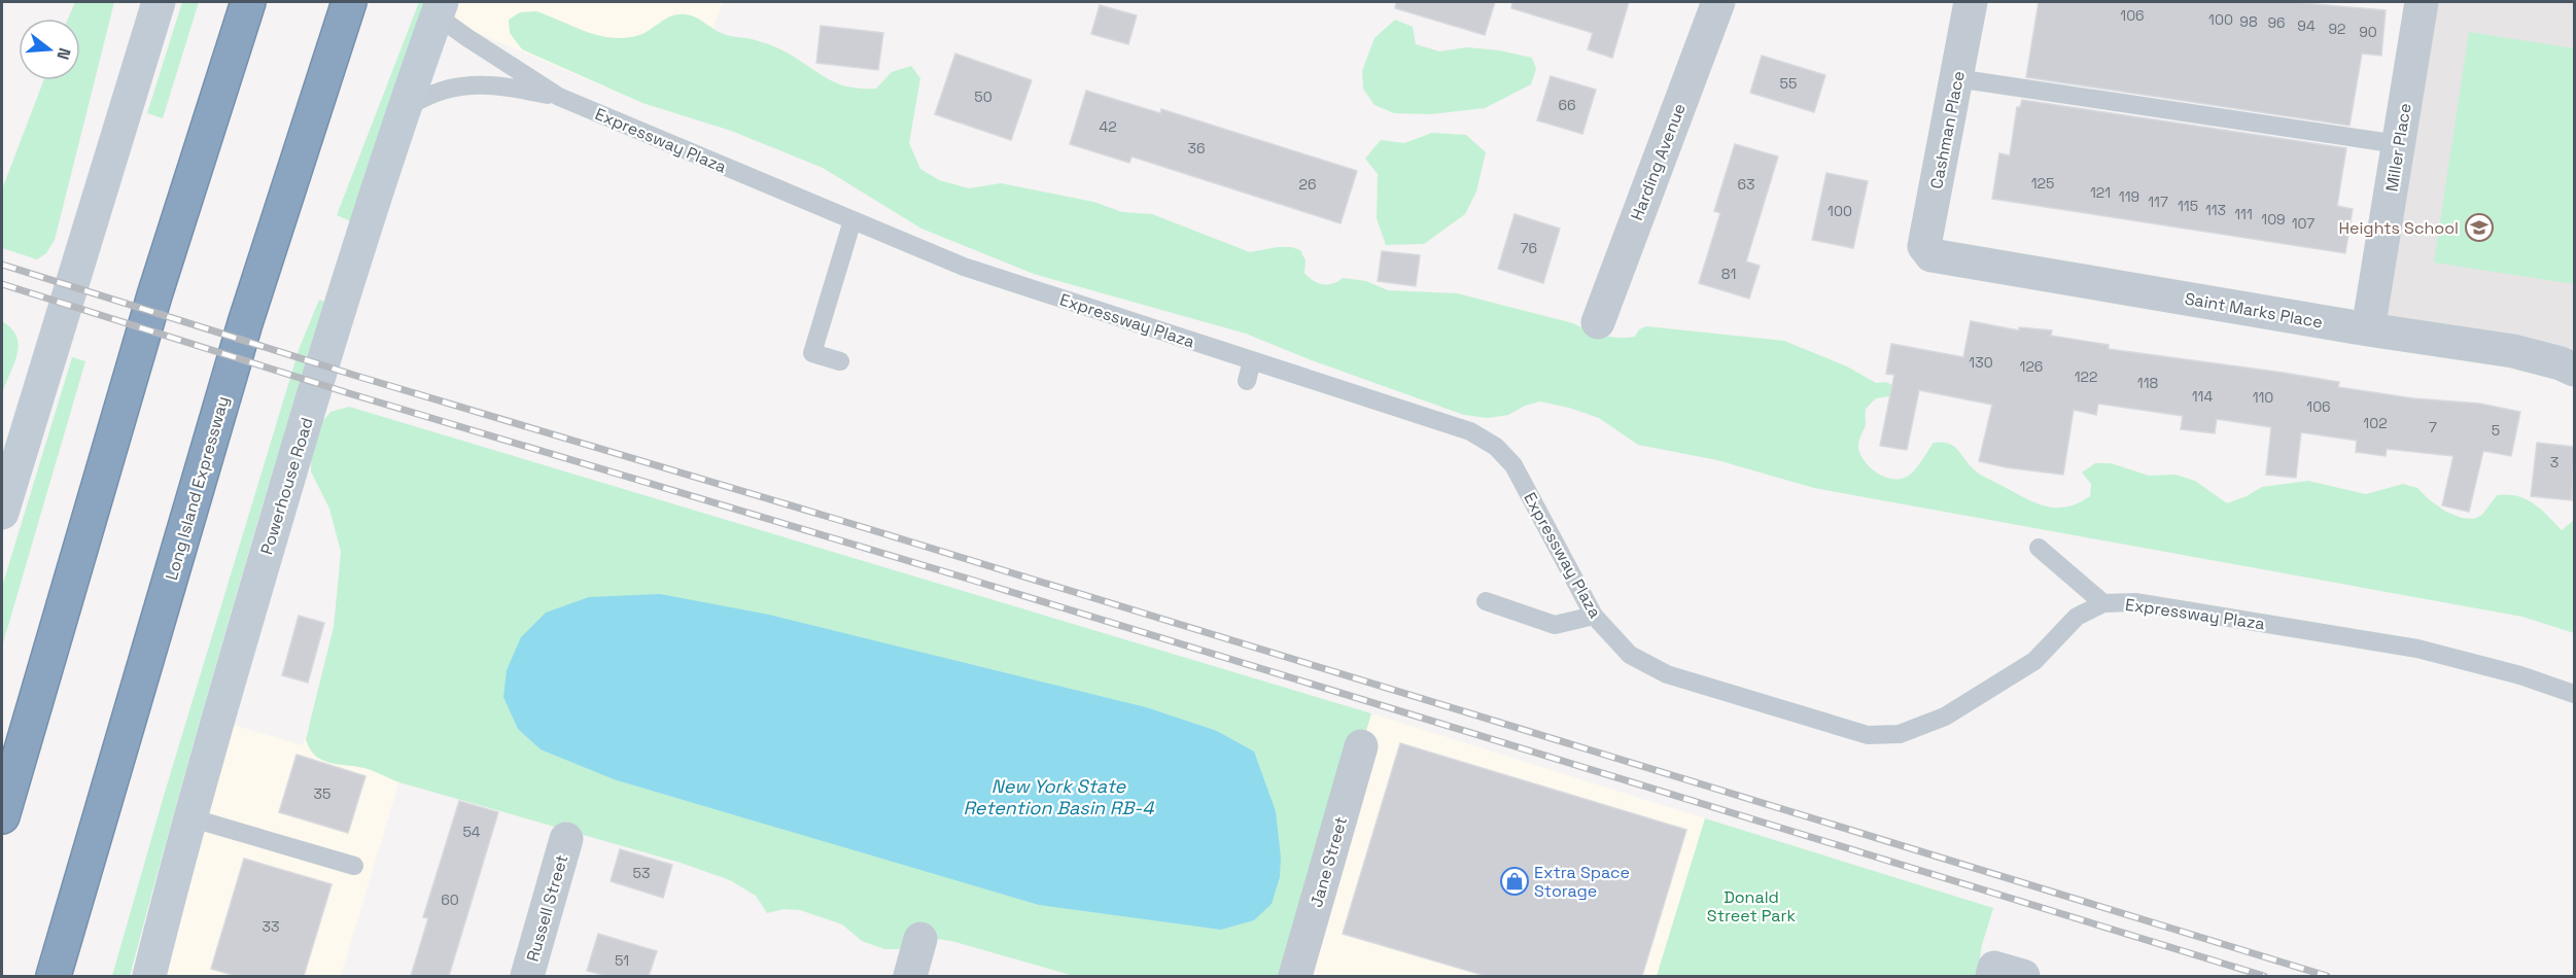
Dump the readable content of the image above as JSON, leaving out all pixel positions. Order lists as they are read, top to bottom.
{
  "streets": {
    "highway": ["Long Island Expressway"],
    "main road": ["Powerhouse Road"],
    "street": [
      "Cashman Place",
      "Miller Place",
      "Harding Avenue",
      "Saint Marks Place",
      "Jane Street",
      "Russell Street"
    ],
    "lane": ["Expressway Plaza"]
  },
  "crossings": [
    ["Cashman Place", "Saint Marks Place"],
    ["Expressway Plaza", "Powerhouse Road"],
    ["Miller Place", "Saint Marks Place"]
  ],
  "water": ["New York State Retention Basin RB-4"],
  "parks": ["Donald Street Park"],
  "places": {
    "school or university": ["Heights School"],
    "shop": ["Extra Space Storage"]
  },
  "house_numbers": [
    "106",
    "100",
    "98",
    "96",
    "94",
    "92",
    "90",
    "55",
    "50",
    "66",
    "42",
    "36",
    "125",
    "26",
    "63",
    "121",
    "119",
    "117",
    "115",
    "113",
    "100",
    "111",
    "109",
    "107",
    "76",
    "81",
    "130",
    "126",
    "122",
    "118",
    "114",
    "110",
    "106",
    "102",
    "7",
    "5",
    "3",
    "35",
    "54",
    "53",
    "60",
    "33",
    "51"
  ],
  "north": "right"
}
